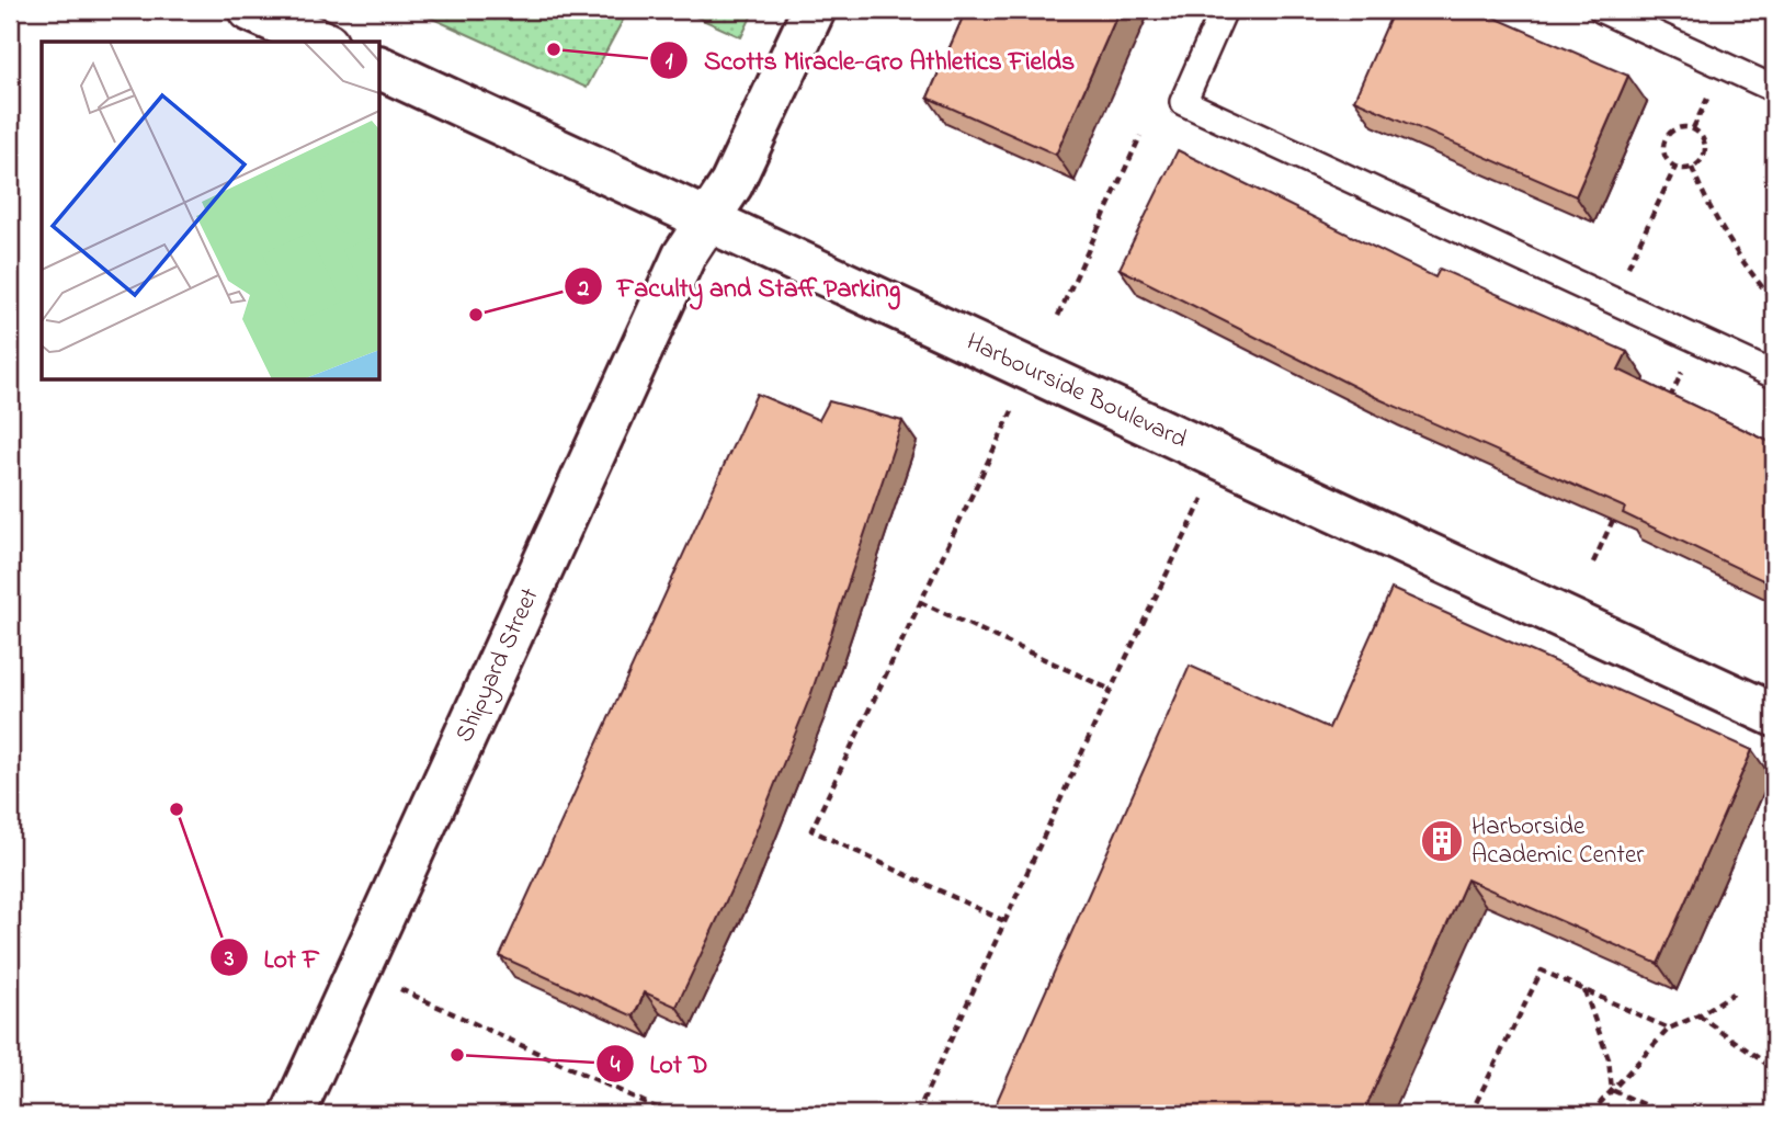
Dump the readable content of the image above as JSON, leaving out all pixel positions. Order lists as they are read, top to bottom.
{
  "streets": {
    "street": ["Harbourside Boulevard", "Shipyard Street"]
  },
  "crossings": [
    ["Harbourside Boulevard", "Shipyard Street"]
  ],
  "places": {
    "other": [
      "Scotts Miracle-Gro Athletics Fields",
      "Faculty and Staff Parking",
      "Lot F",
      "Lot D"
    ],
    "building": ["Harborside Academic Center"]
  }
}
